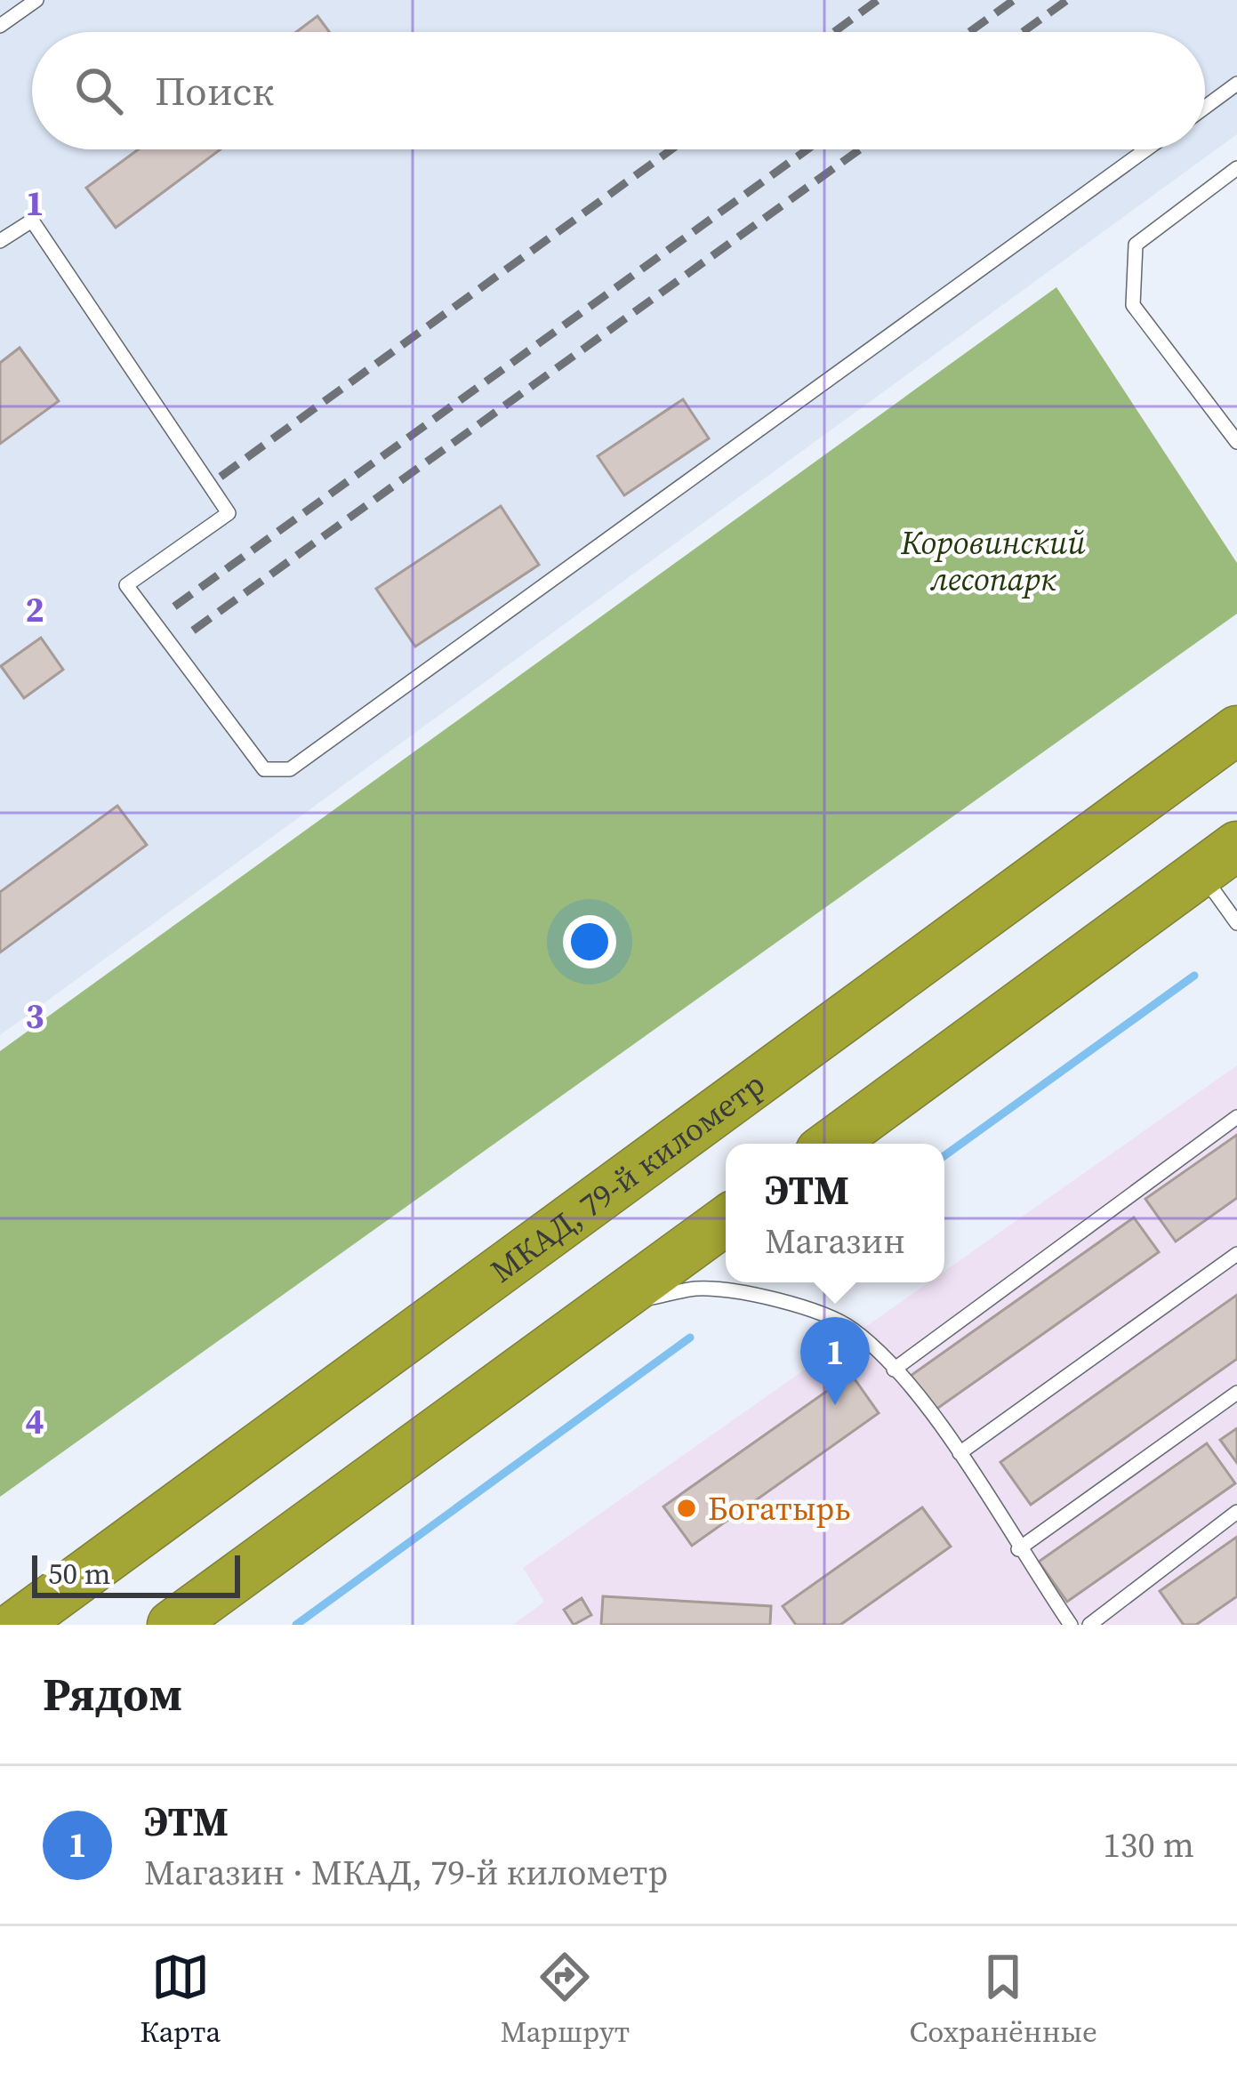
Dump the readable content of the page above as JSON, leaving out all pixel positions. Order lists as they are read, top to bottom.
{
  "streets": {
    "highway": ["МКАД, 79-й километр"]
  },
  "parks": ["Коровинский лесопарк"],
  "places": ["Богатырь"],
  "scale_bar": "50 m",
  "page": {
    "search": "Поиск",
    "popup": ["ЭТМ", "Магазин"],
    "pins": "1",
    "scale": "50 m",
    "heading": "Рядом",
    "list": [
      {
        "mark": "1",
        "name": "ЭТМ",
        "note": "Магазин · МКАД, 79-й километр",
        "value": "130 m"
      }
    ],
    "nav": ["Карта", "Маршрут", "Сохранённые"]
  },
  "grid": {
    "rows": [
      "1",
      "2",
      "3",
      "4"
    ]
  }
}
